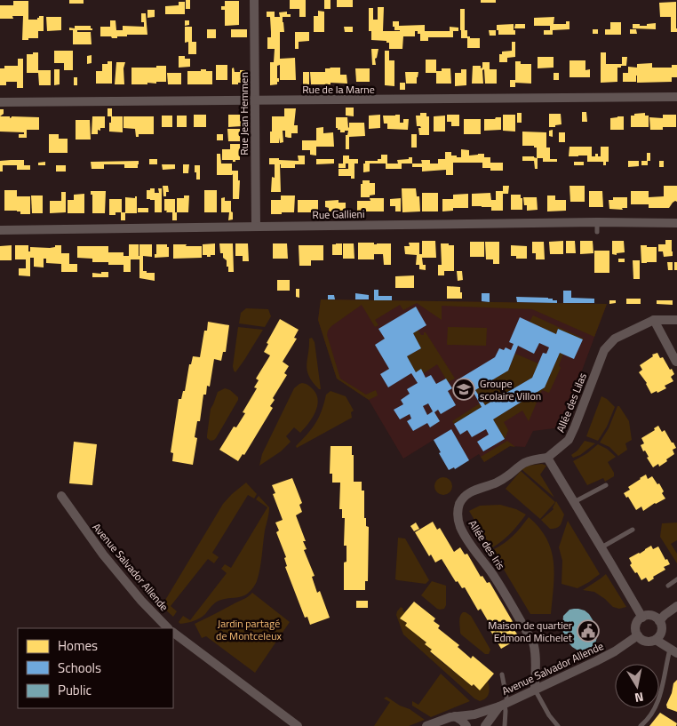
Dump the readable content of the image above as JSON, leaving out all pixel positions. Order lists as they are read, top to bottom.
{
  "streets": {
    "street": [
      "Rue de la Marne",
      "Rue Jean Hemmen",
      "Rue Gallieni",
      "Allée des Lilas",
      "Allée des Iris",
      "Avenue Salvador Allende"
    ]
  },
  "crossings": [
    ["Rue de la Marne", "Rue Jean Hemmen"],
    ["Rue Jean Hemmen", "Rue Gallieni"],
    ["Allée des Lilas", "Allée des Iris"],
    ["Allée des Iris", "Avenue Salvador Allende"]
  ],
  "parks": ["Jardin partagé de Montceleux"],
  "places": {
    "school or university": ["Groupe scolaire Villon"],
    "public building": ["Maison de quartier Edmond Michelet"]
  },
  "legend": ["Homes", "Schools", "Public"],
  "north": "bottom"
}
